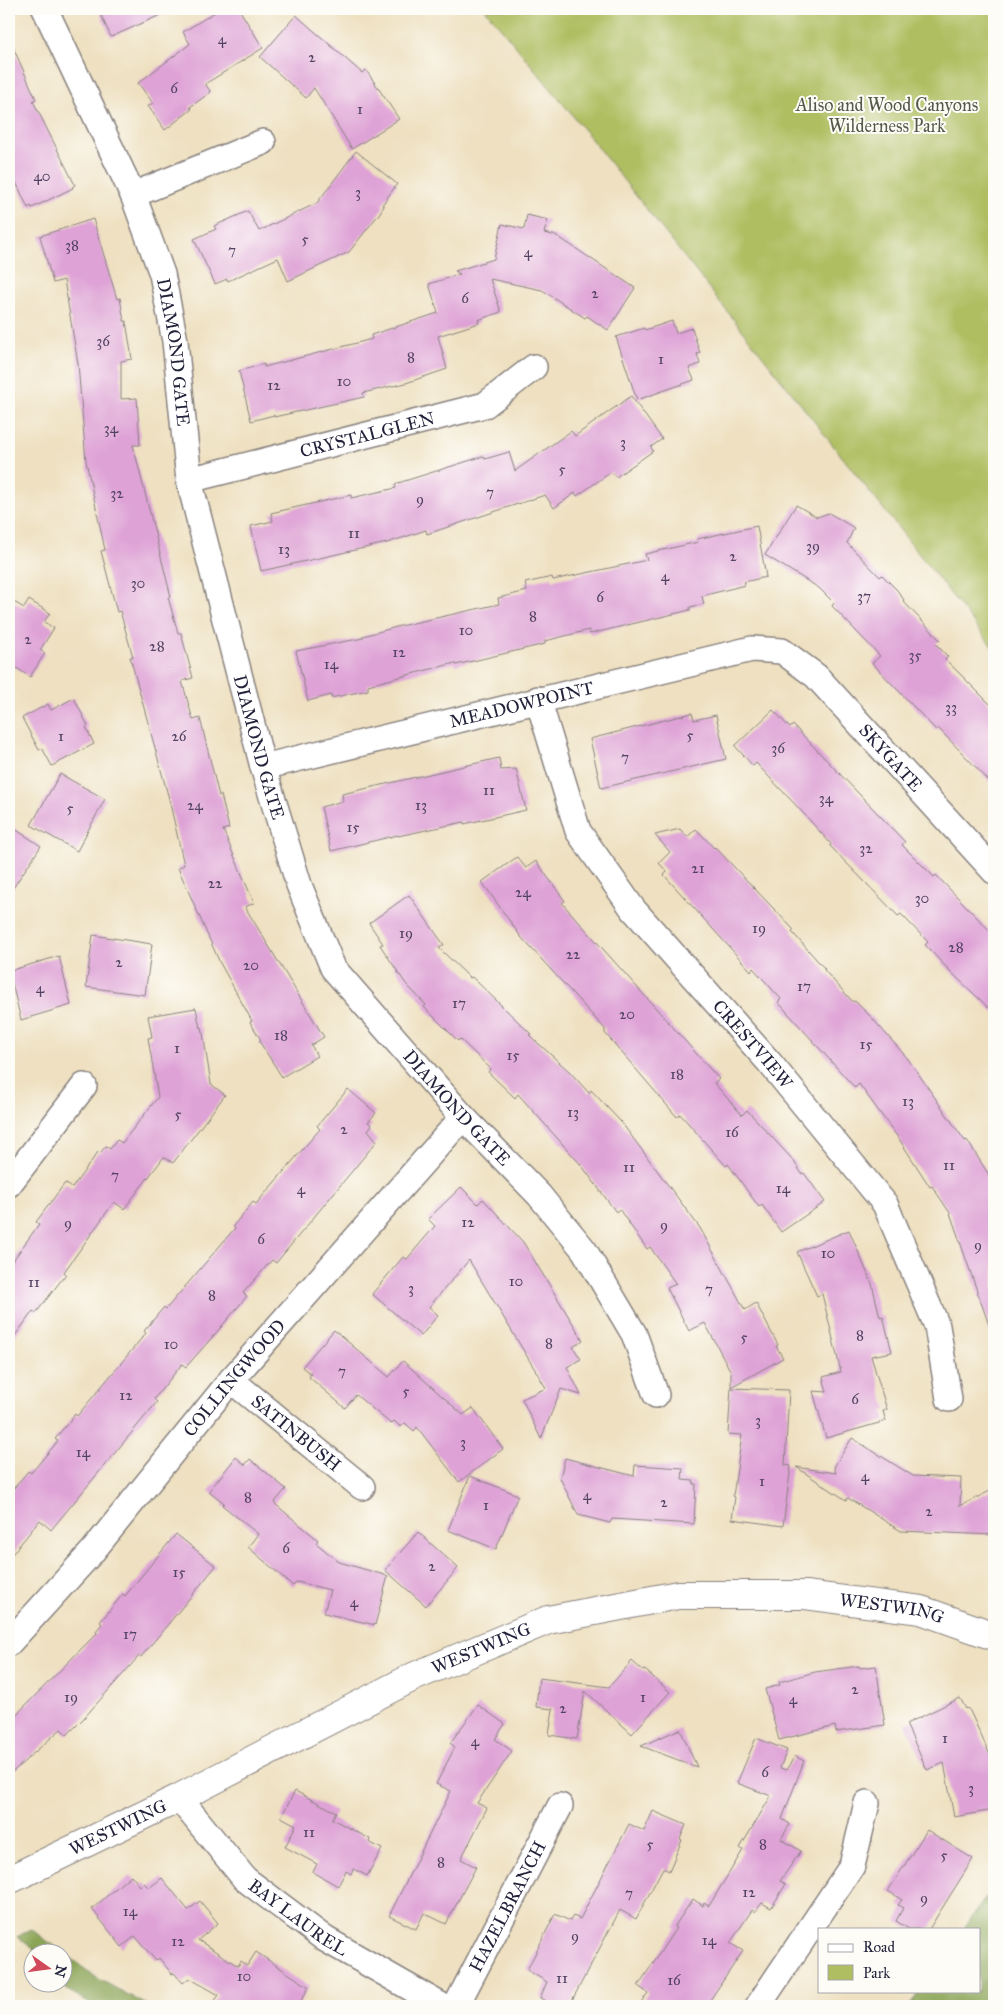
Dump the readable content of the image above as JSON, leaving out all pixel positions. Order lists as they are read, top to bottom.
{
  "streets": {
    "street": [
      "DIAMOND GATE",
      "CRYSTALGLEN",
      "MEADOWPOINT",
      "SKYGATE",
      "CRESTVIEW",
      "COLLINGWOOD",
      "SATINBUSH",
      "WESTWING",
      "HAZELBRANCH",
      "BAY LAUREL"
    ]
  },
  "crossings": [
    ["DIAMOND GATE", "CRYSTALGLEN"],
    ["DIAMOND GATE", "MEADOWPOINT"],
    ["DIAMOND GATE", "COLLINGWOOD"],
    ["MEADOWPOINT", "SKYGATE"],
    ["MEADOWPOINT", "CRESTVIEW"],
    ["COLLINGWOOD", "SATINBUSH"],
    ["WESTWING", "BAY LAUREL"]
  ],
  "parks": ["Aliso and Wood Canyons Wilderness Park"],
  "house_numbers": [
    "4",
    "2",
    "6",
    "1",
    "40",
    "3",
    "5",
    "38",
    "7",
    "4",
    "2",
    "6",
    "36",
    "8",
    "1",
    "10",
    "12",
    "34",
    "3",
    "5",
    "7",
    "32",
    "9",
    "11",
    "39",
    "13",
    "2",
    "4",
    "30",
    "37",
    "6",
    "8",
    "10",
    "2",
    "28",
    "12",
    "35",
    "14",
    "33",
    "5",
    "1",
    "26",
    "36",
    "7",
    "11",
    "34",
    "24",
    "13",
    "5",
    "15",
    "32",
    "21",
    "22",
    "24",
    "30",
    "19",
    "19",
    "28",
    "22",
    "2",
    "20",
    "17",
    "4",
    "17",
    "20",
    "18",
    "15",
    "1",
    "15",
    "18",
    "13",
    "13",
    "5",
    "2",
    "16",
    "11",
    "11",
    "7",
    "14",
    "4",
    "12",
    "9",
    "9",
    "6",
    "9",
    "10",
    "10",
    "11",
    "3",
    "7",
    "8",
    "8",
    "5",
    "8",
    "10",
    "7",
    "5",
    "12",
    "6",
    "3",
    "3",
    "14",
    "4",
    "1",
    "4",
    "8",
    "2",
    "1",
    "2",
    "6",
    "2",
    "15",
    "4",
    "17",
    "2",
    "19",
    "1",
    "4",
    "2",
    "1",
    "4",
    "6",
    "3",
    "11",
    "5",
    "8",
    "5",
    "8",
    "12",
    "7",
    "9",
    "14",
    "9",
    "14",
    "12",
    "10",
    "11",
    "16"
  ],
  "legend": ["Road", "Park"],
  "north": "right"
}
